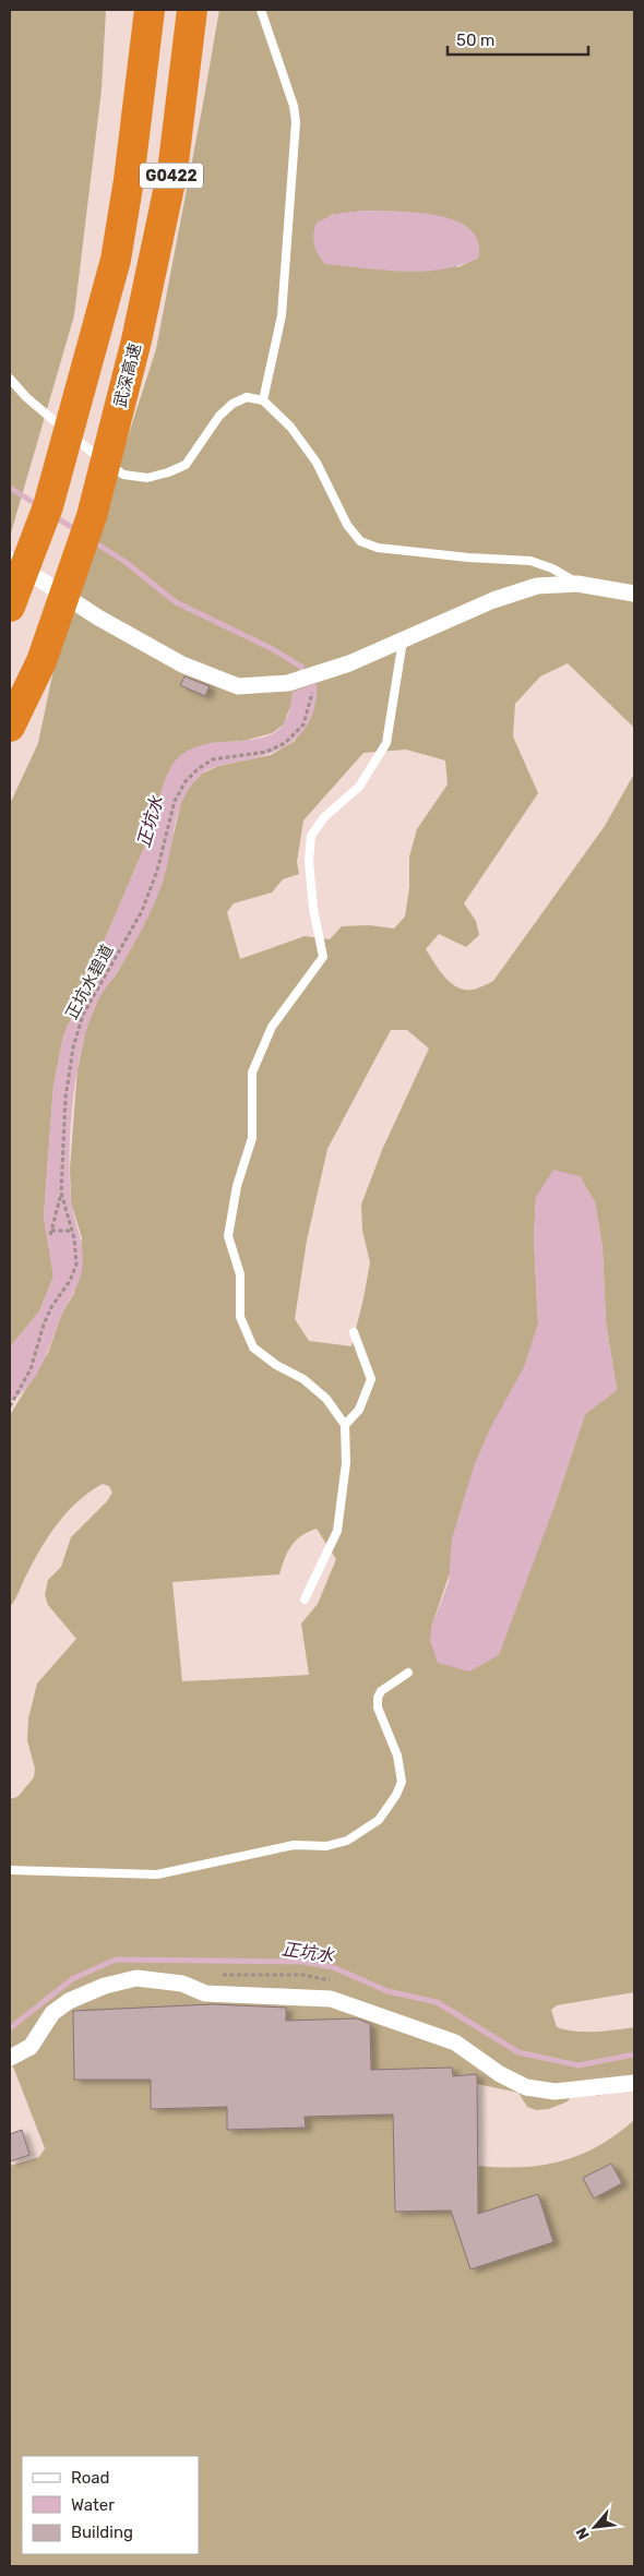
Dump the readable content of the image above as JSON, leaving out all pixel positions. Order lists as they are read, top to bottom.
{
  "streets": {
    "highway": ["G0422", "武深高速"],
    "path": ["正坑水碧道"]
  },
  "water": ["正坑水"],
  "legend": ["Road", "Water", "Building"],
  "scale_bar": "50 m",
  "north": "bottom left"
}
